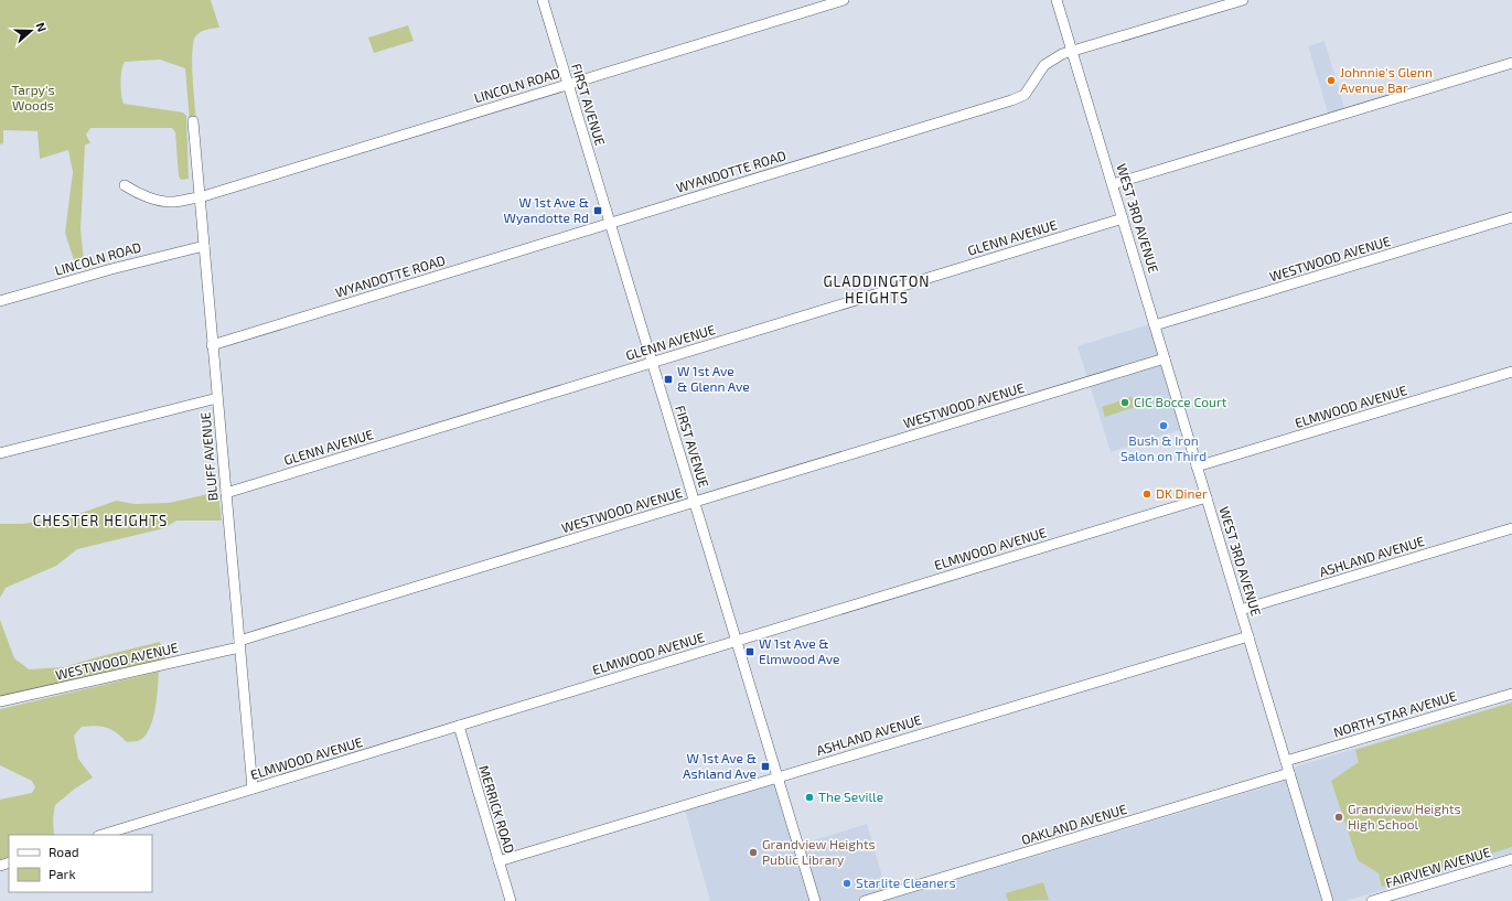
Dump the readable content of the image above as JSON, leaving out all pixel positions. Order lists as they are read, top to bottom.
{
  "streets": {
    "street": [
      "LINCOLN ROAD",
      "FIRST AVENUE",
      "WYANDOTTE ROAD",
      "WEST 3RD AVENUE",
      "GLENN AVENUE",
      "WESTWOOD AVENUE",
      "ELMWOOD AVENUE",
      "BLUFF AVENUE",
      "ASHLAND AVENUE",
      "NORTH STAR AVENUE",
      "MERRICK ROAD",
      "OAKLAND AVENUE",
      "FAIRVIEW AVENUE"
    ]
  },
  "crossings": [
    ["LINCOLN ROAD", "FIRST AVENUE"],
    ["LINCOLN ROAD", "BLUFF AVENUE"],
    ["FIRST AVENUE", "WYANDOTTE ROAD"],
    ["FIRST AVENUE", "GLENN AVENUE"],
    ["FIRST AVENUE", "WESTWOOD AVENUE"],
    ["FIRST AVENUE", "ELMWOOD AVENUE"],
    ["FIRST AVENUE", "ASHLAND AVENUE"],
    ["WYANDOTTE ROAD", "WEST 3RD AVENUE"],
    ["WYANDOTTE ROAD", "BLUFF AVENUE"],
    ["WEST 3RD AVENUE", "GLENN AVENUE"],
    ["WEST 3RD AVENUE", "WESTWOOD AVENUE"],
    ["WEST 3RD AVENUE", "ELMWOOD AVENUE"],
    ["WEST 3RD AVENUE", "ASHLAND AVENUE"],
    ["WEST 3RD AVENUE", "NORTH STAR AVENUE"],
    ["WEST 3RD AVENUE", "OAKLAND AVENUE"],
    ["GLENN AVENUE", "BLUFF AVENUE"],
    ["WESTWOOD AVENUE", "BLUFF AVENUE"],
    ["ELMWOOD AVENUE", "BLUFF AVENUE"],
    ["ELMWOOD AVENUE", "MERRICK ROAD"],
    ["ASHLAND AVENUE", "MERRICK ROAD"]
  ],
  "districts": ["GLADDINGTON HEIGHTS", "CHESTER HEIGHTS"],
  "parks": ["Tarpy's Woods"],
  "places": {
    "other": [
      "Johnnie's Glenn Avenue Bar",
      "CIC Bocce Court",
      "Bush & Iron Salon on Third",
      "DK Diner",
      "The Seville",
      "Grandview Heights High School",
      "Grandview Heights Public Library",
      "Starlite Cleaners"
    ],
    "transit": [
      "W 1st Ave & Wyandotte Rd",
      "W 1st Ave & Glenn Ave",
      "W 1st Ave & Elmwood Ave",
      "W 1st Ave & Ashland Ave"
    ]
  },
  "legend": ["Road", "Park"],
  "north": "right"
}
